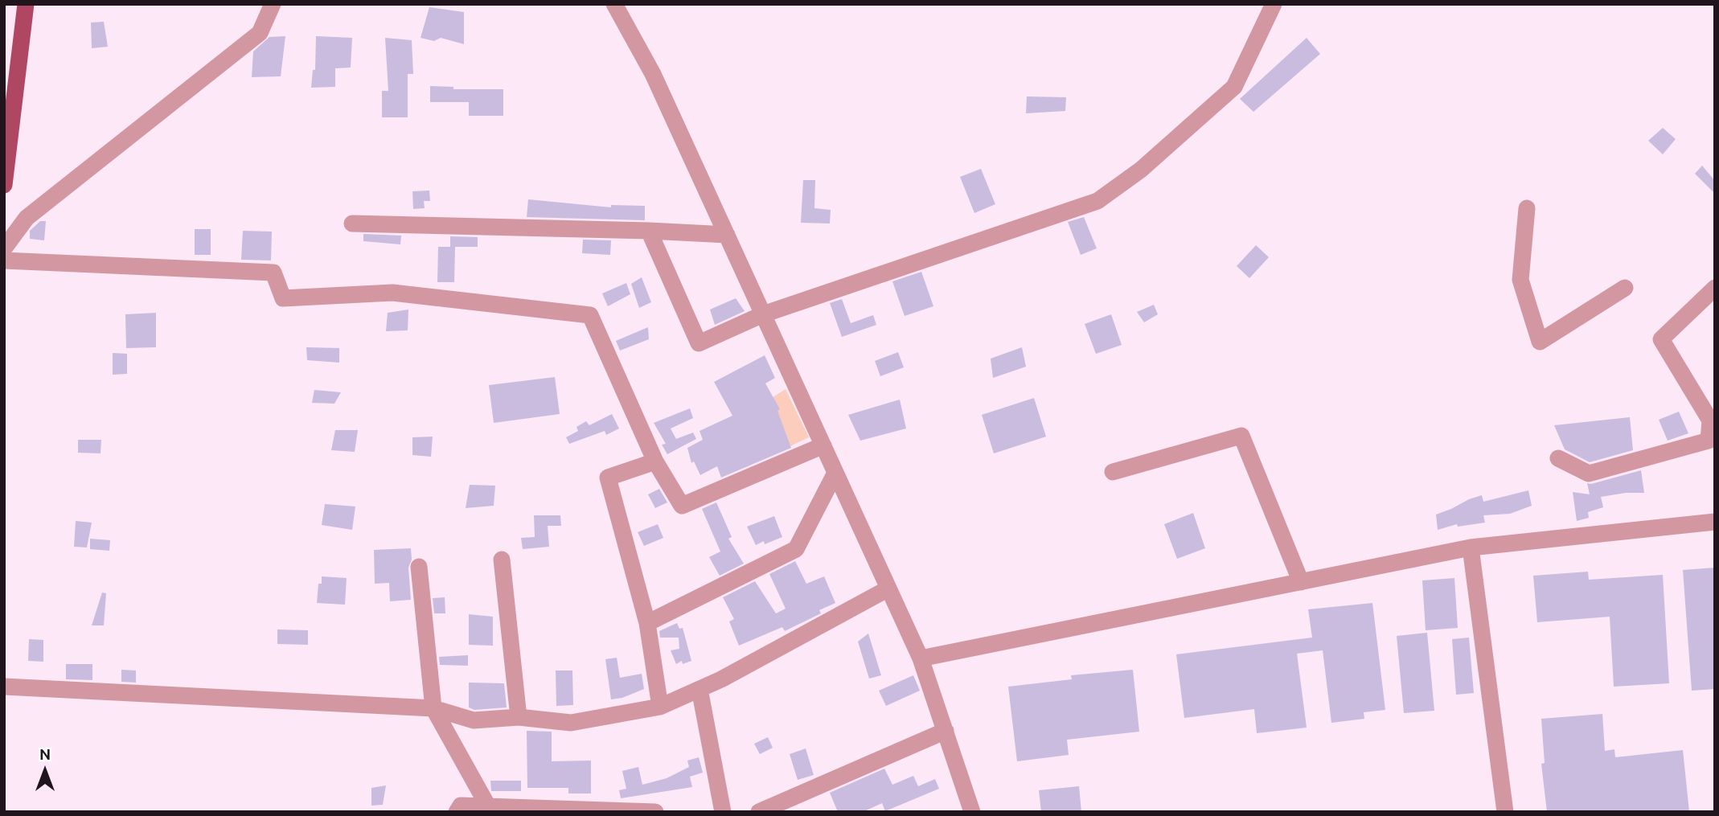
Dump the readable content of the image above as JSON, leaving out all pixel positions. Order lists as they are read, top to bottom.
{
  "north": "top"
}
